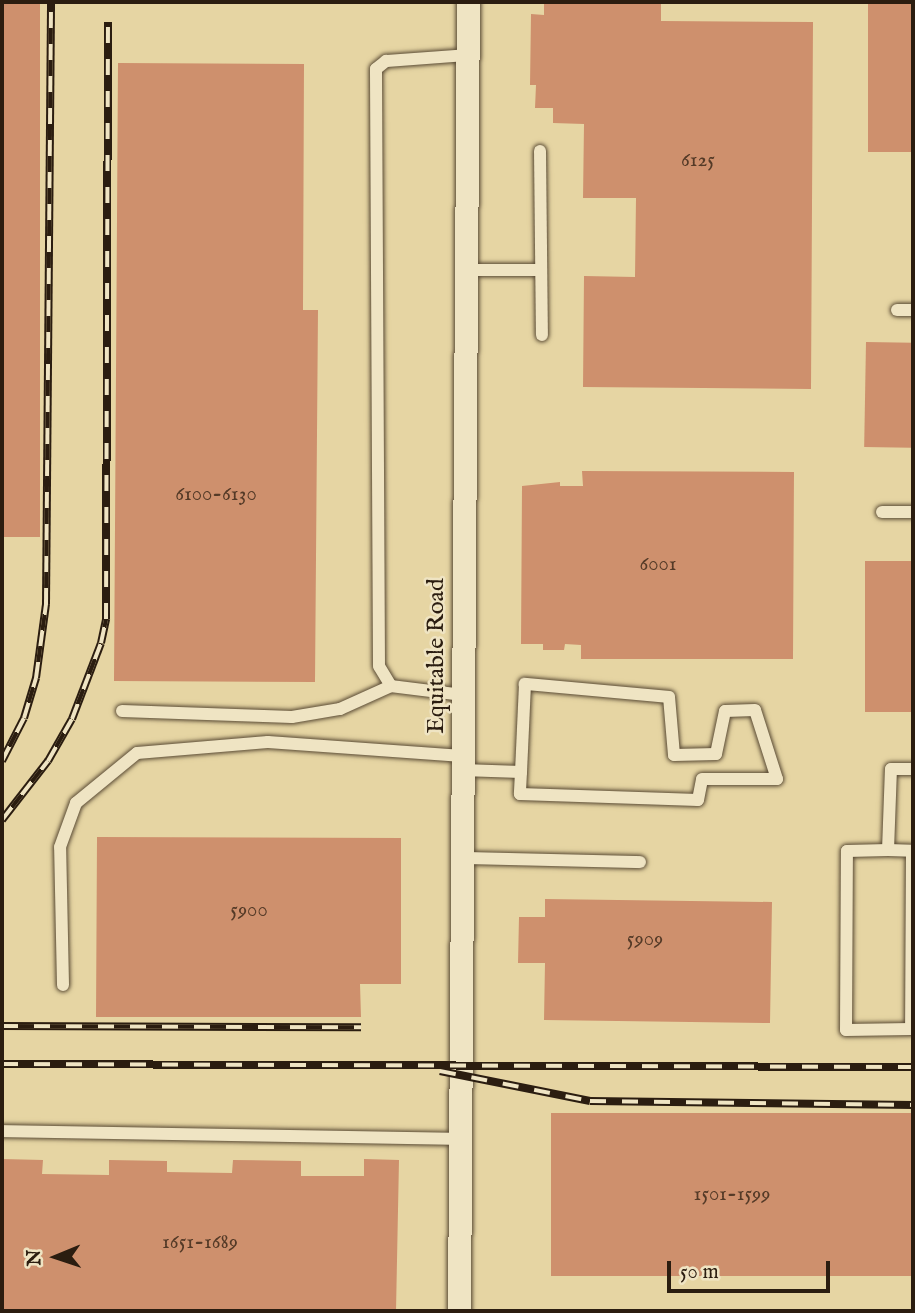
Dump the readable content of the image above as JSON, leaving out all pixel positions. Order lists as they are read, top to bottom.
{
  "streets": {
    "street": ["Equitable Road"]
  },
  "house_numbers": [
    "6125",
    "6100-6130",
    "6001",
    "5900",
    "5909",
    "1501-1599",
    "1651-1689"
  ],
  "scale_bar": "50 m",
  "north": "left"
}
